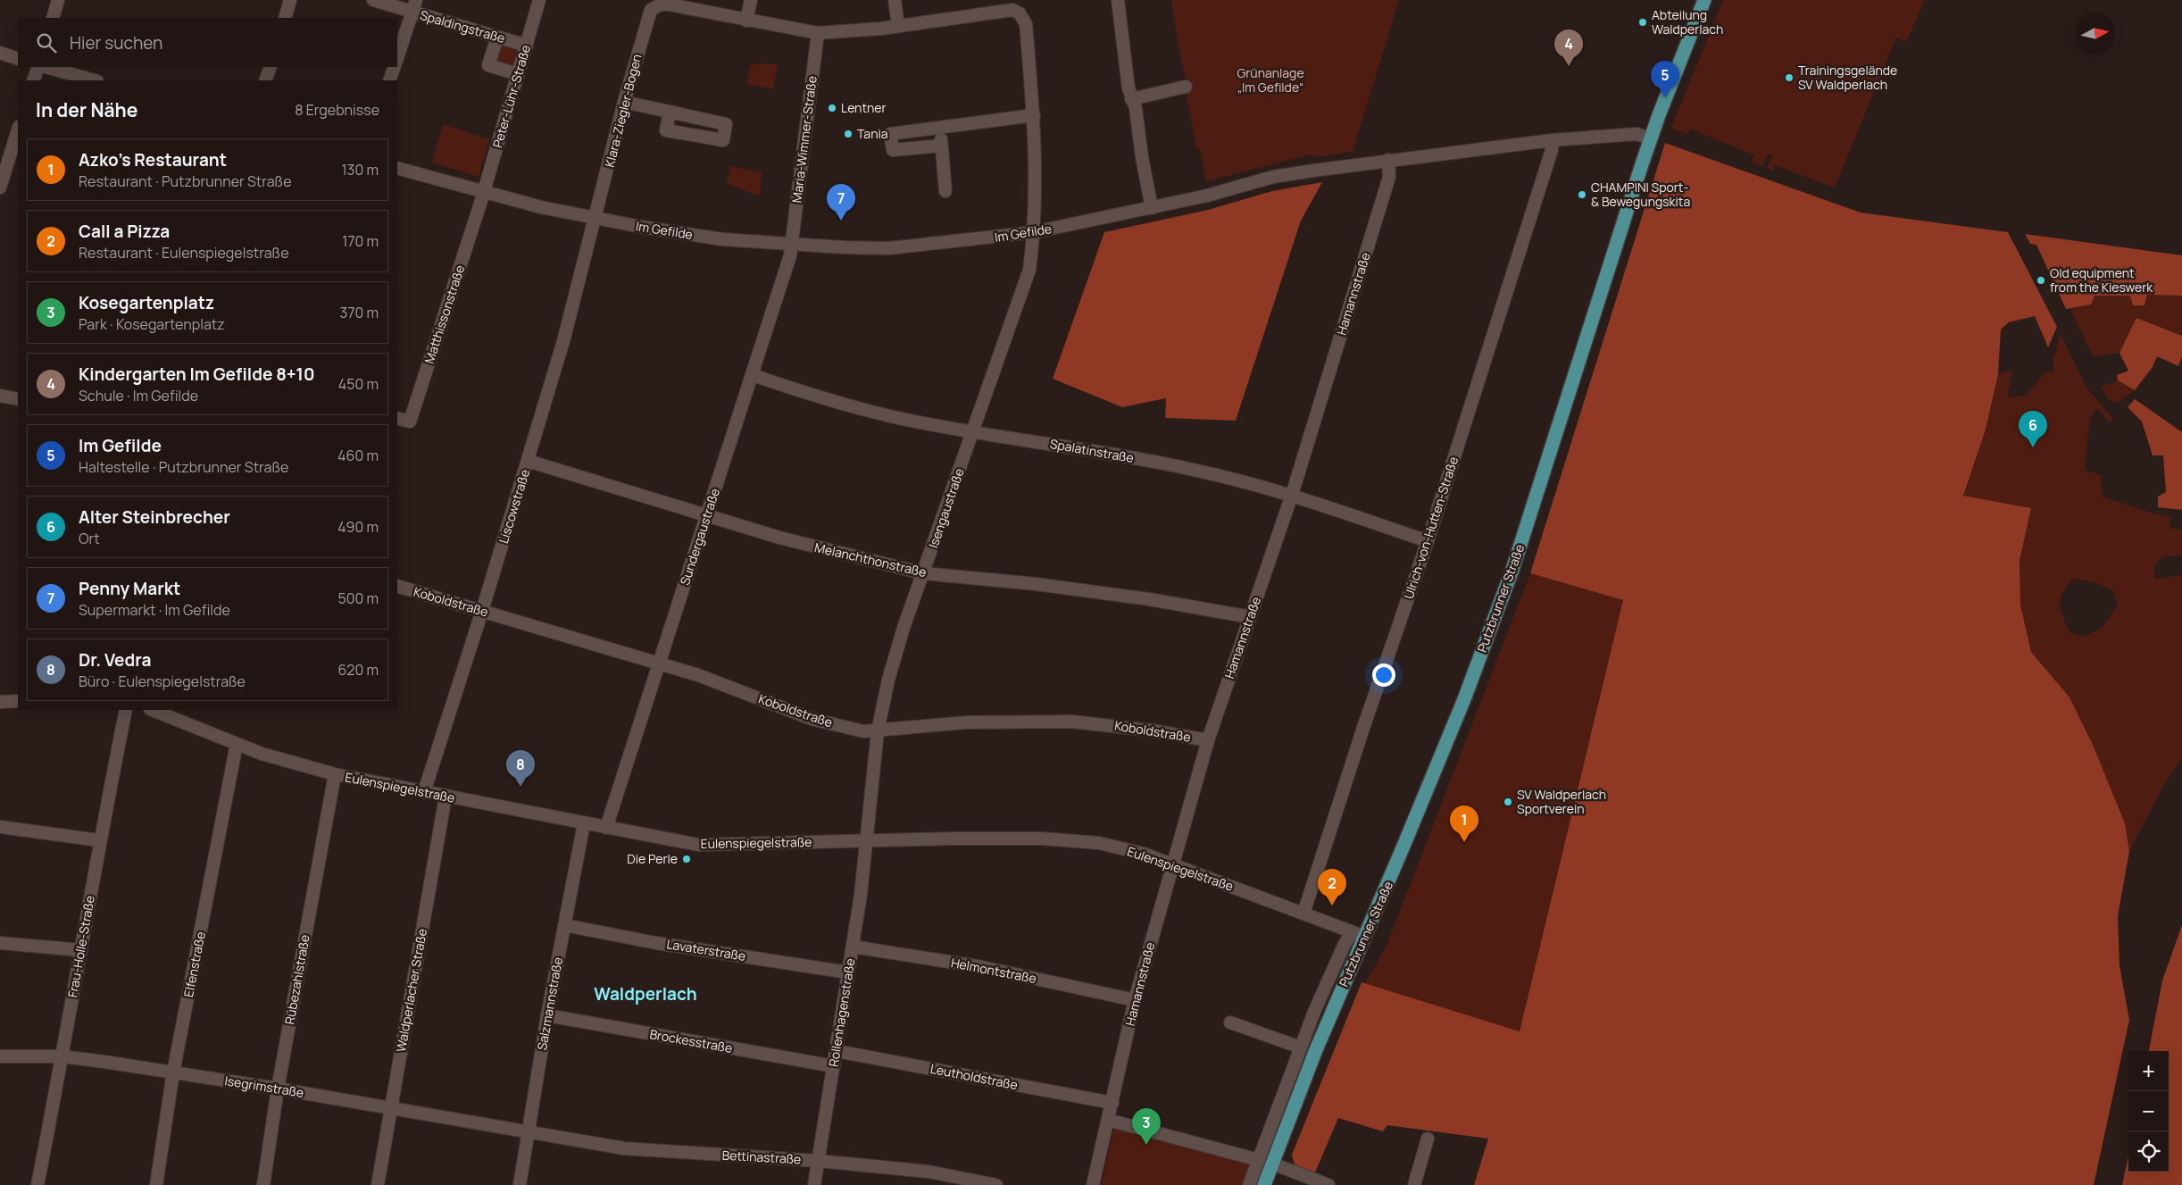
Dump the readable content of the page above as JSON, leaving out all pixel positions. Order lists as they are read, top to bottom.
{
  "streets": {
    "main road": ["Putzbrunner Straße"],
    "street": [
      "Spaldingstraße",
      "Peter-Lühr-Straße",
      "Klara-Ziegler-Bogen",
      "Maria-Wimmer-Straße",
      "Im Gefilde",
      "Hamannstraße",
      "Matthissonstraße",
      "Spalatinstraße",
      "Liscowstraße",
      "Isengaustraße",
      "Ulrich-von-Hutten-Straße",
      "Sundergaustraße",
      "Melanchthonstraße",
      "Koboldstraße",
      "Eulenspiegelstraße",
      "Frau-Holle-Straße",
      "Lavaterstraße",
      "Elfenstraße",
      "Helmontstraße",
      "Rübezahlstraße",
      "Waldperlacher Straße",
      "Salzmannstraße",
      "Rollenhagenstraße",
      "Brockesstraße",
      "Leutholdstraße",
      "Isegrimstraße",
      "Bettinastraße"
    ]
  },
  "crossings": [
    ["Spaldingstraße", "Peter-Lühr-Straße"],
    ["Peter-Lühr-Straße", "Im Gefilde"],
    ["Peter-Lühr-Straße", "Matthissonstraße"],
    ["Klara-Ziegler-Bogen", "Maria-Wimmer-Straße"],
    ["Klara-Ziegler-Bogen", "Im Gefilde"],
    ["Klara-Ziegler-Bogen", "Liscowstraße"],
    ["Klara-Ziegler-Bogen", "Isengaustraße"],
    ["Maria-Wimmer-Straße", "Im Gefilde"],
    ["Maria-Wimmer-Straße", "Sundergaustraße"],
    ["Im Gefilde", "Hamannstraße"],
    ["Im Gefilde", "Matthissonstraße"],
    ["Im Gefilde", "Liscowstraße"],
    ["Im Gefilde", "Isengaustraße"],
    ["Im Gefilde", "Ulrich-von-Hutten-Straße"],
    ["Im Gefilde", "Sundergaustraße"],
    ["Im Gefilde", "Putzbrunner Straße"],
    ["Hamannstraße", "Spalatinstraße"],
    ["Hamannstraße", "Melanchthonstraße"],
    ["Hamannstraße", "Koboldstraße"],
    ["Hamannstraße", "Eulenspiegelstraße"],
    ["Hamannstraße", "Helmontstraße"],
    ["Hamannstraße", "Leutholdstraße"],
    ["Spalatinstraße", "Isengaustraße"],
    ["Spalatinstraße", "Ulrich-von-Hutten-Straße"],
    ["Spalatinstraße", "Sundergaustraße"],
    ["Liscowstraße", "Melanchthonstraße"],
    ["Liscowstraße", "Koboldstraße"],
    ["Liscowstraße", "Eulenspiegelstraße"],
    ["Isengaustraße", "Melanchthonstraße"],
    ["Isengaustraße", "Koboldstraße"],
    ["Isengaustraße", "Eulenspiegelstraße"],
    ["Isengaustraße", "Rollenhagenstraße"],
    ["Ulrich-von-Hutten-Straße", "Eulenspiegelstraße"],
    ["Sundergaustraße", "Melanchthonstraße"],
    ["Sundergaustraße", "Koboldstraße"],
    ["Sundergaustraße", "Eulenspiegelstraße"],
    ["Putzbrunner Straße", "Eulenspiegelstraße"],
    ["Eulenspiegelstraße", "Elfenstraße"],
    ["Eulenspiegelstraße", "Rübezahlstraße"],
    ["Eulenspiegelstraße", "Waldperlacher Straße"],
    ["Eulenspiegelstraße", "Salzmannstraße"],
    ["Eulenspiegelstraße", "Rollenhagenstraße"],
    ["Frau-Holle-Straße", "Isegrimstraße"],
    ["Lavaterstraße", "Salzmannstraße"],
    ["Lavaterstraße", "Rollenhagenstraße"],
    ["Elfenstraße", "Isegrimstraße"],
    ["Helmontstraße", "Rollenhagenstraße"],
    ["Rübezahlstraße", "Isegrimstraße"],
    ["Waldperlacher Straße", "Isegrimstraße"],
    ["Salzmannstraße", "Brockesstraße"],
    ["Salzmannstraße", "Isegrimstraße"],
    ["Salzmannstraße", "Bettinastraße"],
    ["Rollenhagenstraße", "Brockesstraße"],
    ["Rollenhagenstraße", "Leutholdstraße"],
    ["Rollenhagenstraße", "Bettinastraße"],
    ["Isegrimstraße", "Bettinastraße"]
  ],
  "districts": ["Waldperlach"],
  "parks": ["Grünanlage „Im Gefilde“"],
  "places": [
    "Abteilung Waldperlach",
    "Trainingsgelände SV Waldperlach",
    "Lentner",
    "Tania",
    "CHAMPINI Sport- & Bewegungskita",
    "Old equipment from the Kieswerk",
    "SV Waldperlach Sportverein",
    "Die Perle"
  ],
  "north": "right",
  "page": {
    "search": "Hier suchen",
    "pins": [
      "4",
      "5",
      "7",
      "6",
      "8",
      "1",
      "2",
      "3"
    ],
    "heading": ["In der Nähe", "8 Ergebnisse"],
    "list": [
      {
        "mark": "1",
        "name": "Azko's Restaurant",
        "note": "Restaurant · Putzbrunner Straße",
        "value": "130 m"
      },
      {
        "mark": "2",
        "name": "Call a Pizza",
        "note": "Restaurant · Eulenspiegelstraße",
        "value": "170 m"
      },
      {
        "mark": "3",
        "name": "Kosegartenplatz",
        "note": "Park · Kosegartenplatz",
        "value": "370 m"
      },
      {
        "mark": "4",
        "name": "Kindergarten Im Gefilde 8+10",
        "note": "Schule · Im Gefilde",
        "value": "450 m"
      },
      {
        "mark": "5",
        "name": "Im Gefilde",
        "note": "Haltestelle · Putzbrunner Straße",
        "value": "460 m"
      },
      {
        "mark": "6",
        "name": "Alter Steinbrecher",
        "note": "Ort",
        "value": "490 m"
      },
      {
        "mark": "7",
        "name": "Penny Markt",
        "note": "Supermarkt · Im Gefilde",
        "value": "500 m"
      },
      {
        "mark": "8",
        "name": "Dr. Vedra",
        "note": "Büro · Eulenspiegelstraße",
        "value": "620 m"
      }
    ],
    "map_buttons": ["+", "−"]
  }
}
